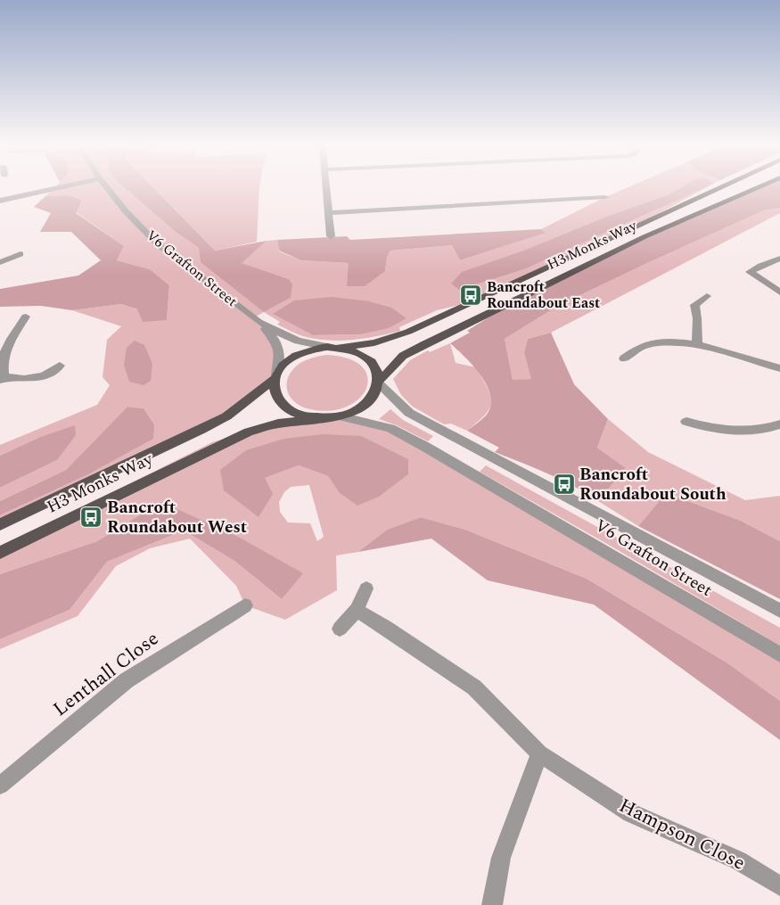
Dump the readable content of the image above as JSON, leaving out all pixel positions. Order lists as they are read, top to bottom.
{
  "streets": {
    "main road": ["H3 Monks Way"],
    "street": ["V6 Grafton Street", "Lenthall Close", "Hampson Close"]
  },
  "crossings": [
    ["H3 Monks Way", "V6 Grafton Street"]
  ],
  "places": {
    "bus stop": ["Bancroft Roundabout East", "Bancroft Roundabout South", "Bancroft Roundabout West"]
  }
}
